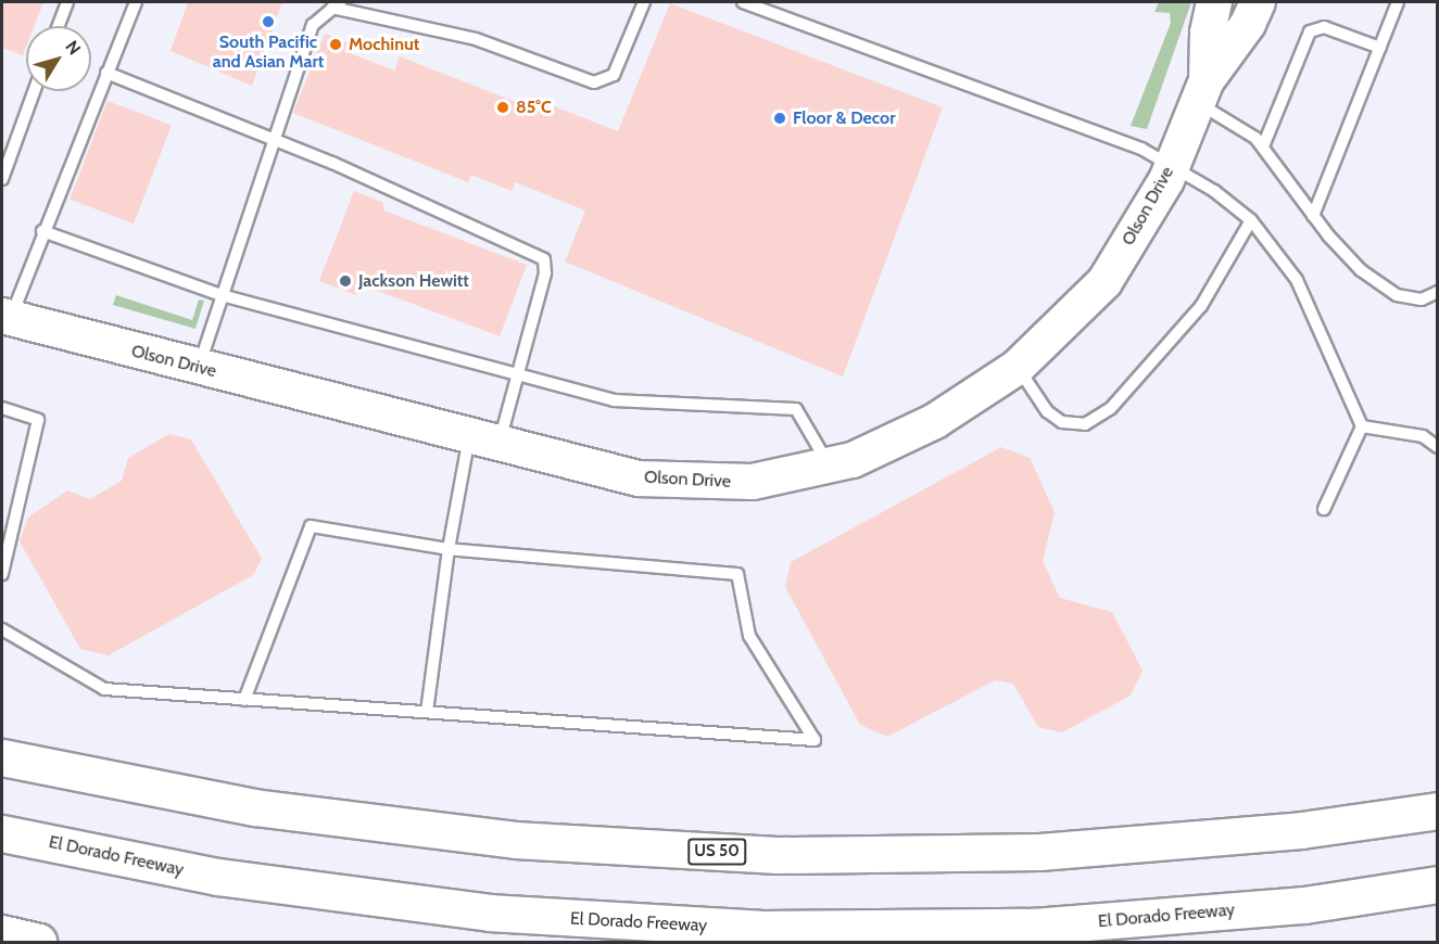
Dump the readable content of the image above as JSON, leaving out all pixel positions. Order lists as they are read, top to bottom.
{
  "streets": {
    "highway": ["US 50", "El Dorado Freeway"],
    "street": ["Olson Drive"]
  },
  "places": [
    "South Pacific and Asian Mart",
    "Mochinut",
    "85°C",
    "Floor & Decor",
    "Jackson Hewitt"
  ],
  "north": "top right"
}
